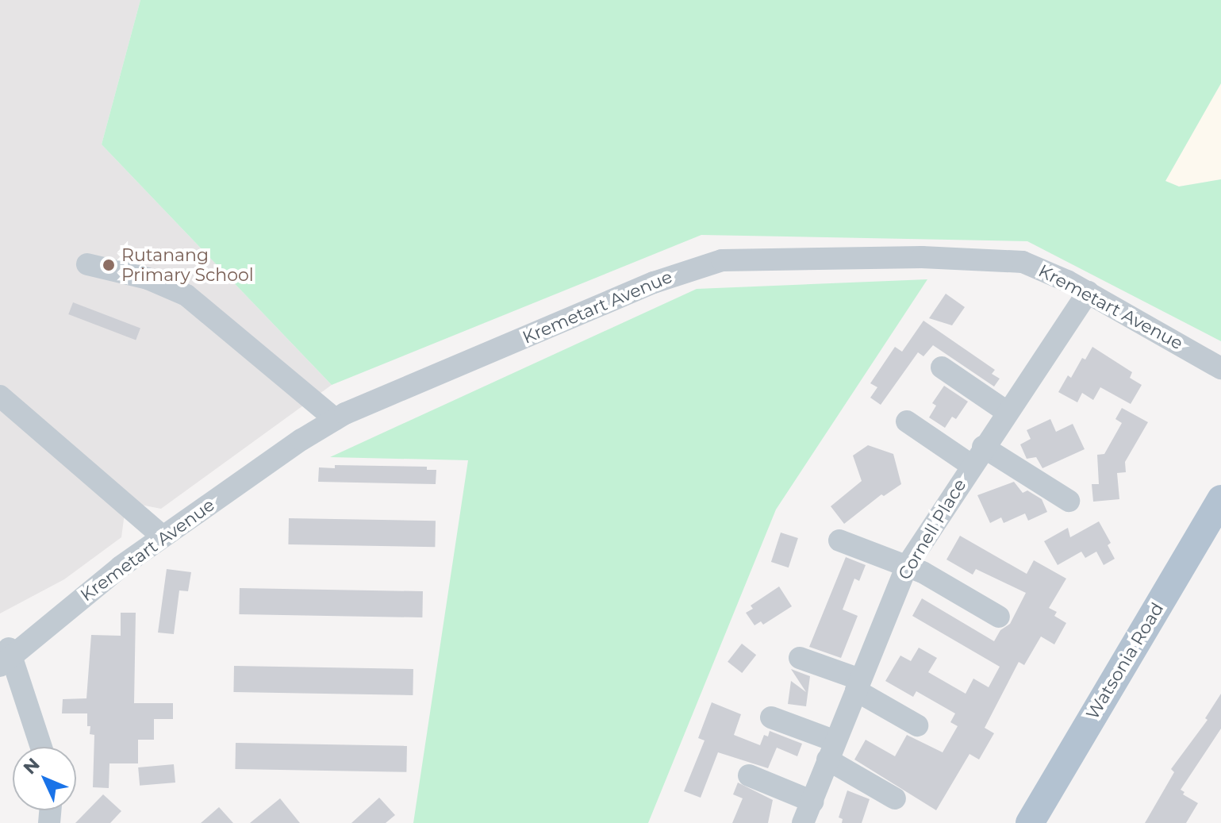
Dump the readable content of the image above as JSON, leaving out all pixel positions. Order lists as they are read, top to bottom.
{
  "streets": {
    "main road": ["Watsonia Road"],
    "street": ["Kremetart Avenue", "Cornell Place"]
  },
  "crossings": [
    ["Kremetart Avenue", "Cornell Place"]
  ],
  "places": ["Rutanang Primary School"],
  "north": "top left"
}
